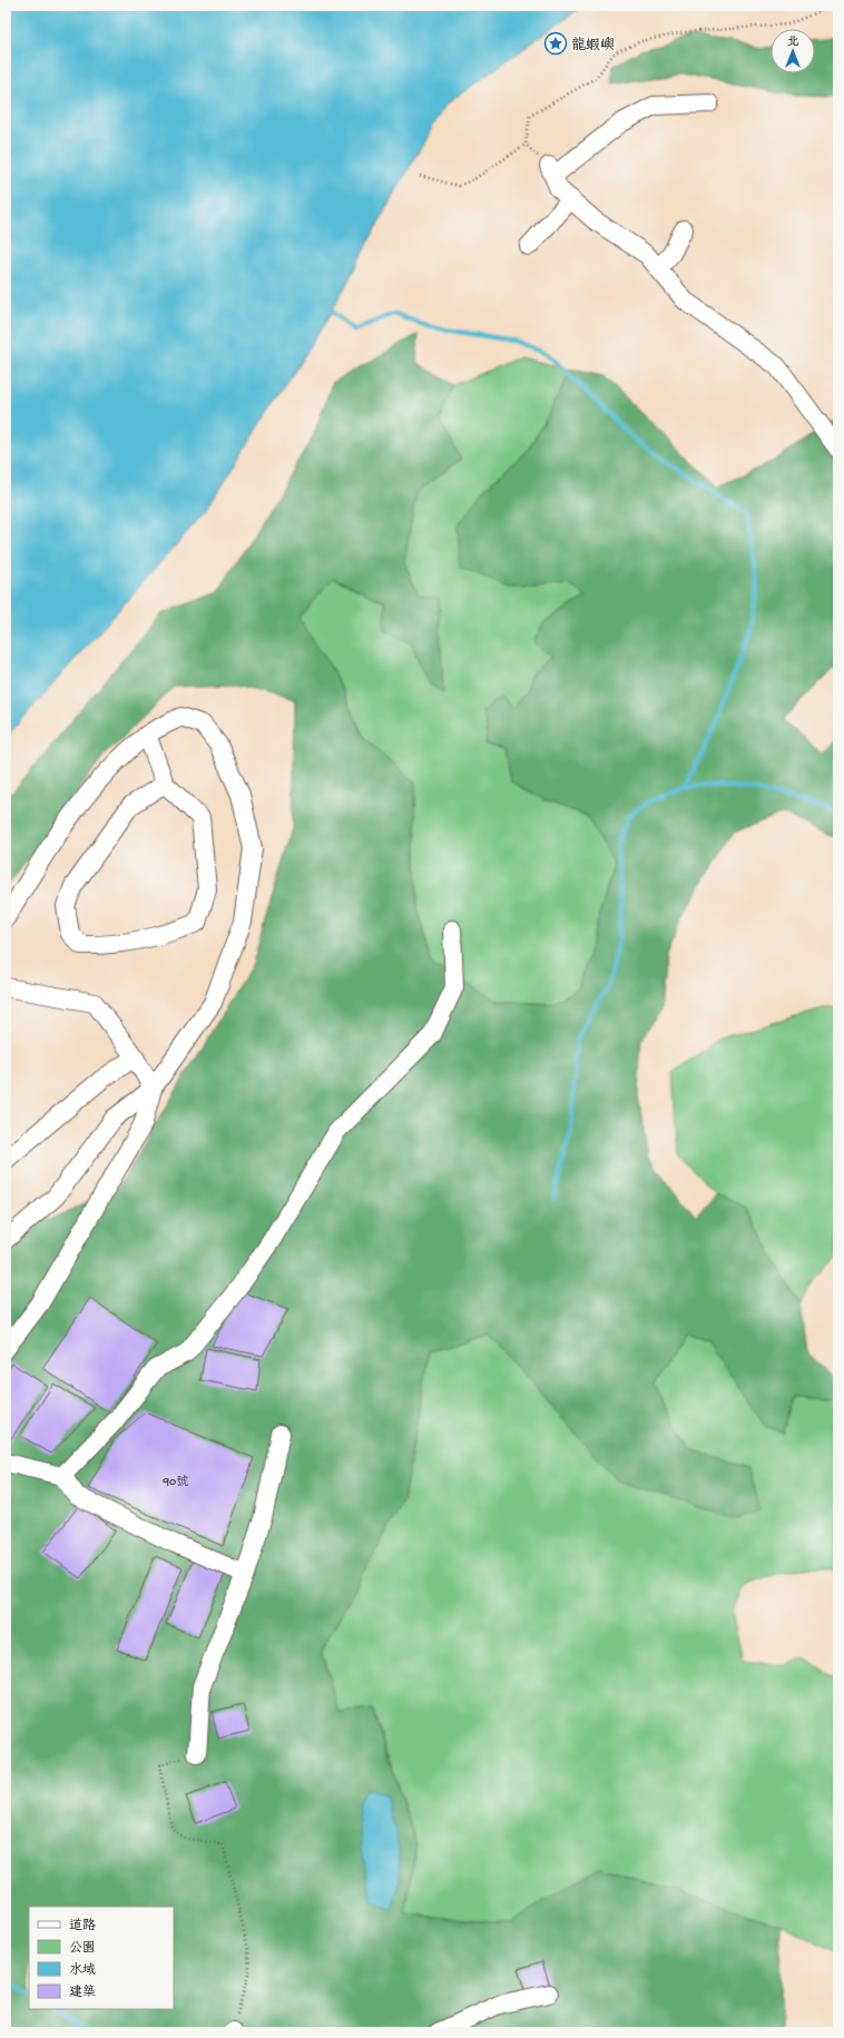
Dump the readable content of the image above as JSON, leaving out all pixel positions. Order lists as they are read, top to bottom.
{
  "places": {
    "place": ["龍蝦嶼"]
  },
  "house_numbers": ["90號"],
  "legend": [
    "道路",
    "公園",
    "水域",
    "建築"
  ],
  "north": "top"
}
